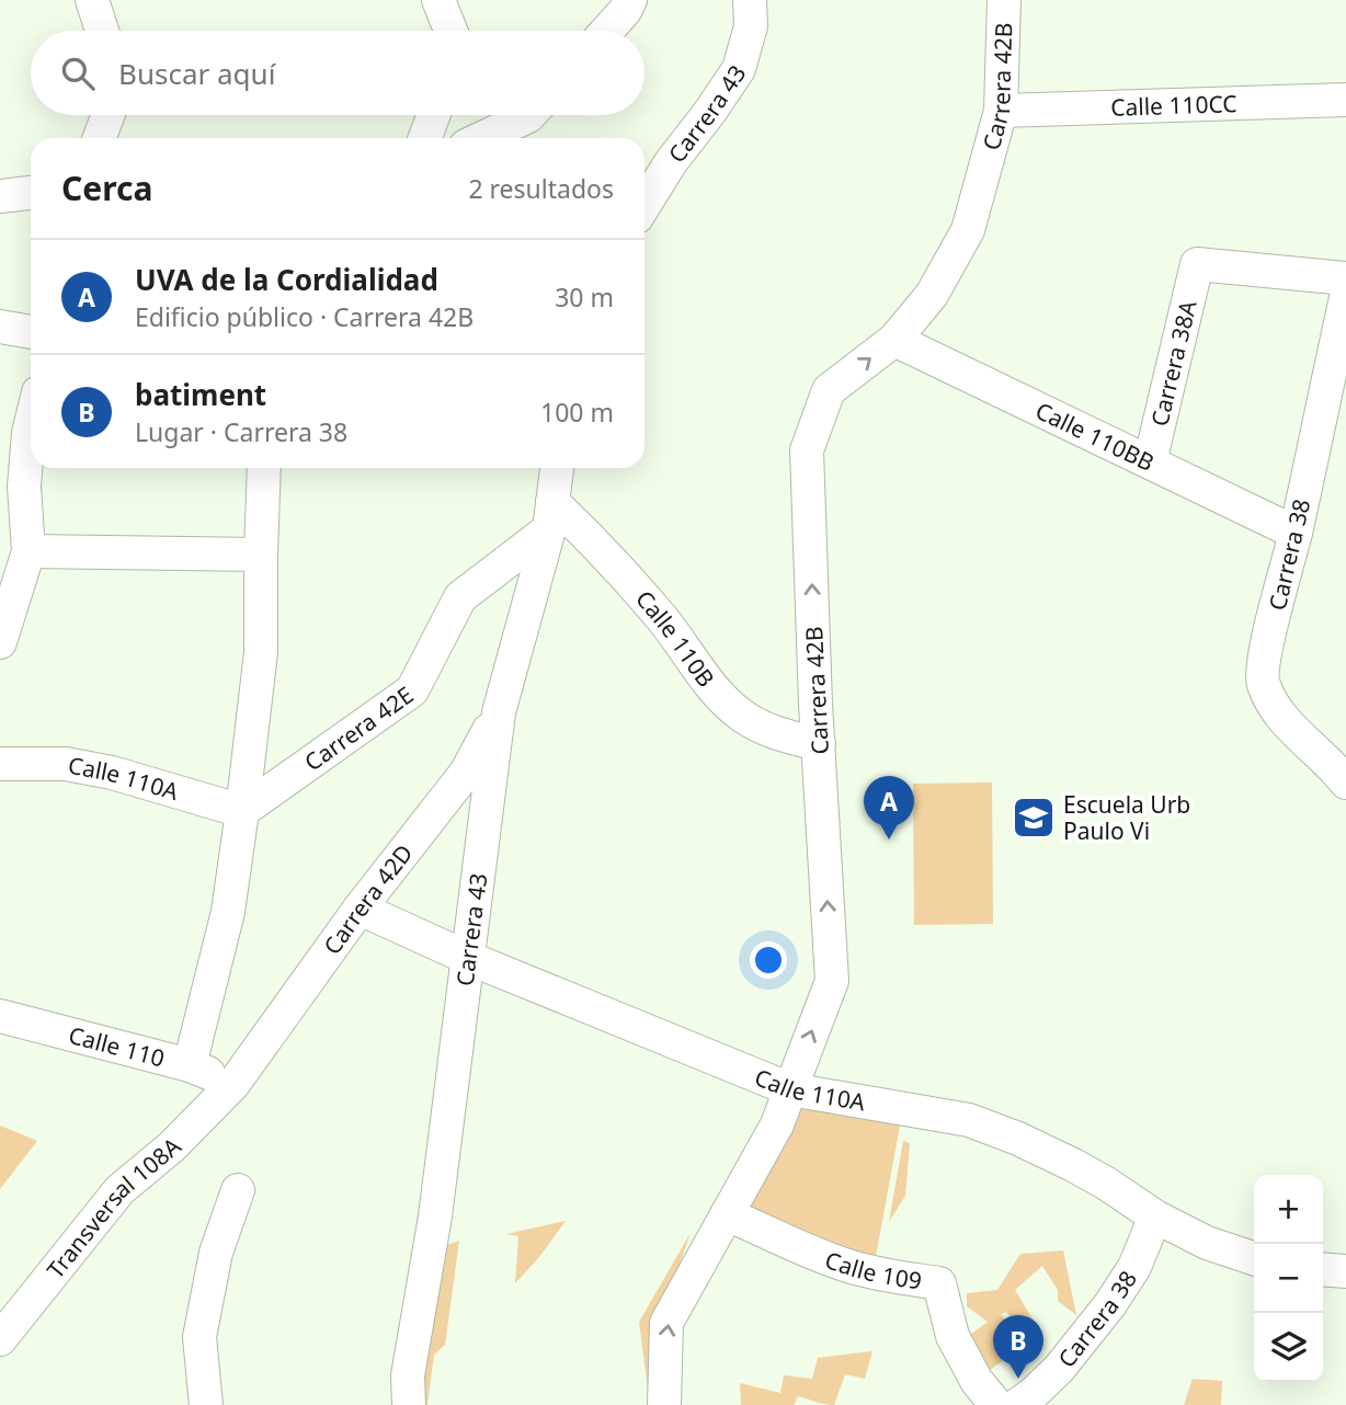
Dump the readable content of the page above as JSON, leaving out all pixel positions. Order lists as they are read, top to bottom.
{
  "streets": {
    "street": [
      "Carrera 42B",
      "Calle 110CC",
      "Carrera 43",
      "Carrera 38A",
      "Calle 110BB",
      "Carrera 38",
      "Calle 110B",
      "Carrera 42E",
      "Calle 110A",
      "Carrera 42D",
      "Calle 110",
      "Transversal 108A",
      "Calle 109"
    ]
  },
  "crossings": [
    ["Carrera 42B", "Calle 110CC"],
    ["Carrera 42B", "Calle 110BB"],
    ["Carrera 42B", "Calle 110B"],
    ["Carrera 42B", "Calle 110A"],
    ["Carrera 42B", "Calle 109"],
    ["Carrera 43", "Calle 110B"],
    ["Carrera 43", "Carrera 42E"],
    ["Carrera 43", "Calle 110A"],
    ["Carrera 43", "Carrera 42D"],
    ["Carrera 38A", "Calle 110BB"],
    ["Calle 110BB", "Carrera 38"],
    ["Carrera 38", "Calle 110A"],
    ["Calle 110B", "Carrera 42E"],
    ["Carrera 42E", "Calle 110A"],
    ["Calle 110A", "Carrera 42D"],
    ["Carrera 42D", "Calle 110"],
    ["Carrera 42D", "Transversal 108A"],
    ["Calle 110", "Transversal 108A"]
  ],
  "one_way": ["Carrera 42B"],
  "places": {
    "school or university": ["Escuela Urb Paulo Vi"]
  },
  "page": {
    "search": "Buscar aquí",
    "heading": ["Cerca", "2 resultados"],
    "list": [
      {
        "mark": "A",
        "name": "UVA de la Cordialidad",
        "note": "Edificio público · Carrera 42B",
        "value": "30 m"
      },
      {
        "mark": "B",
        "name": "batiment",
        "note": "Lugar · Carrera 38",
        "value": "100 m"
      }
    ],
    "pins": ["A", "B"],
    "map_buttons": ["+", "−"]
  }
}
